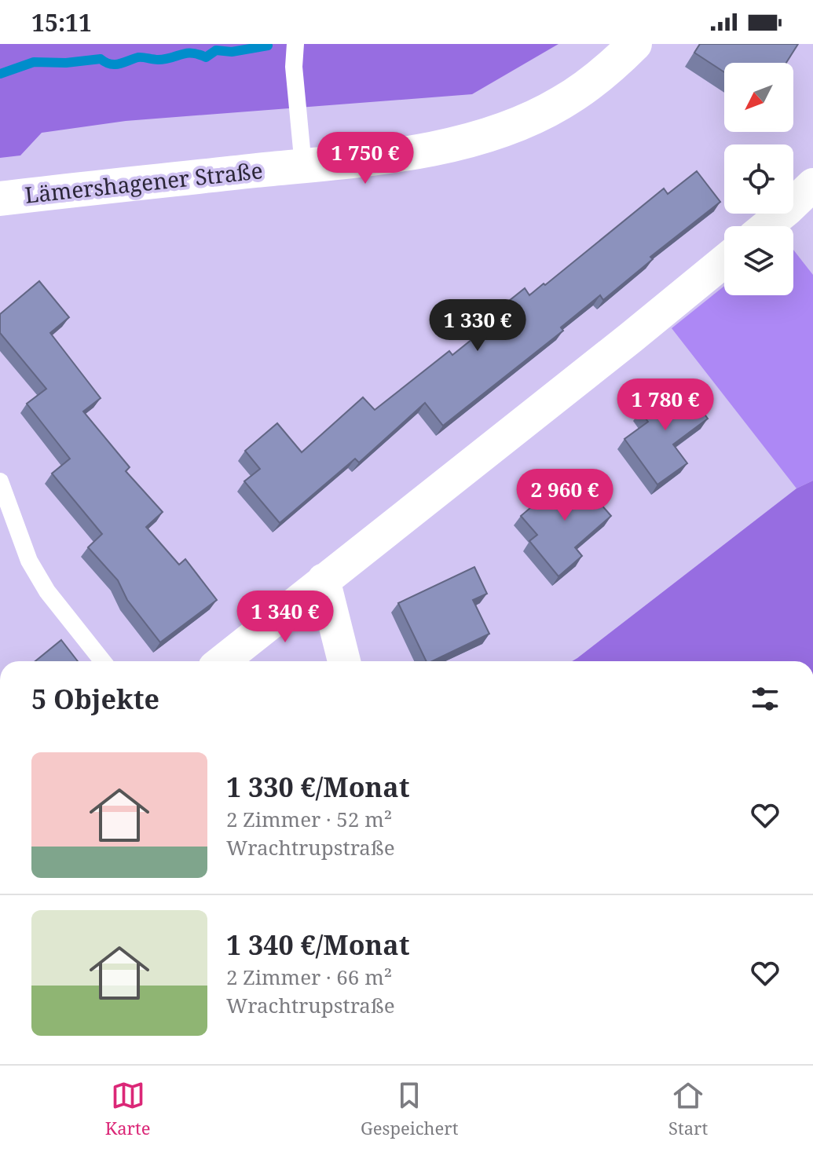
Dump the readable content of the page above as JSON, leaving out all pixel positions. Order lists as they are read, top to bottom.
{
  "streets": {
    "main road": ["Lämershagener Straße"]
  },
  "north": "bottom left",
  "page": {
    "status": "15:11",
    "price": [
      "1 750 €",
      "1 330 €",
      "1 780 €",
      "2 960 €",
      "1 340 €"
    ],
    "heading": "5 Objekte",
    "list": [
      {
        "name": "1 330 €/Monat",
        "note": "2 Zimmer · 52 m² · Wrachtrupstraße"
      },
      {
        "name": "1 340 €/Monat",
        "note": "2 Zimmer · 66 m² · Wrachtrupstraße"
      }
    ],
    "tabs": ["Karte", "Gespeichert", "Start"]
  }
}
